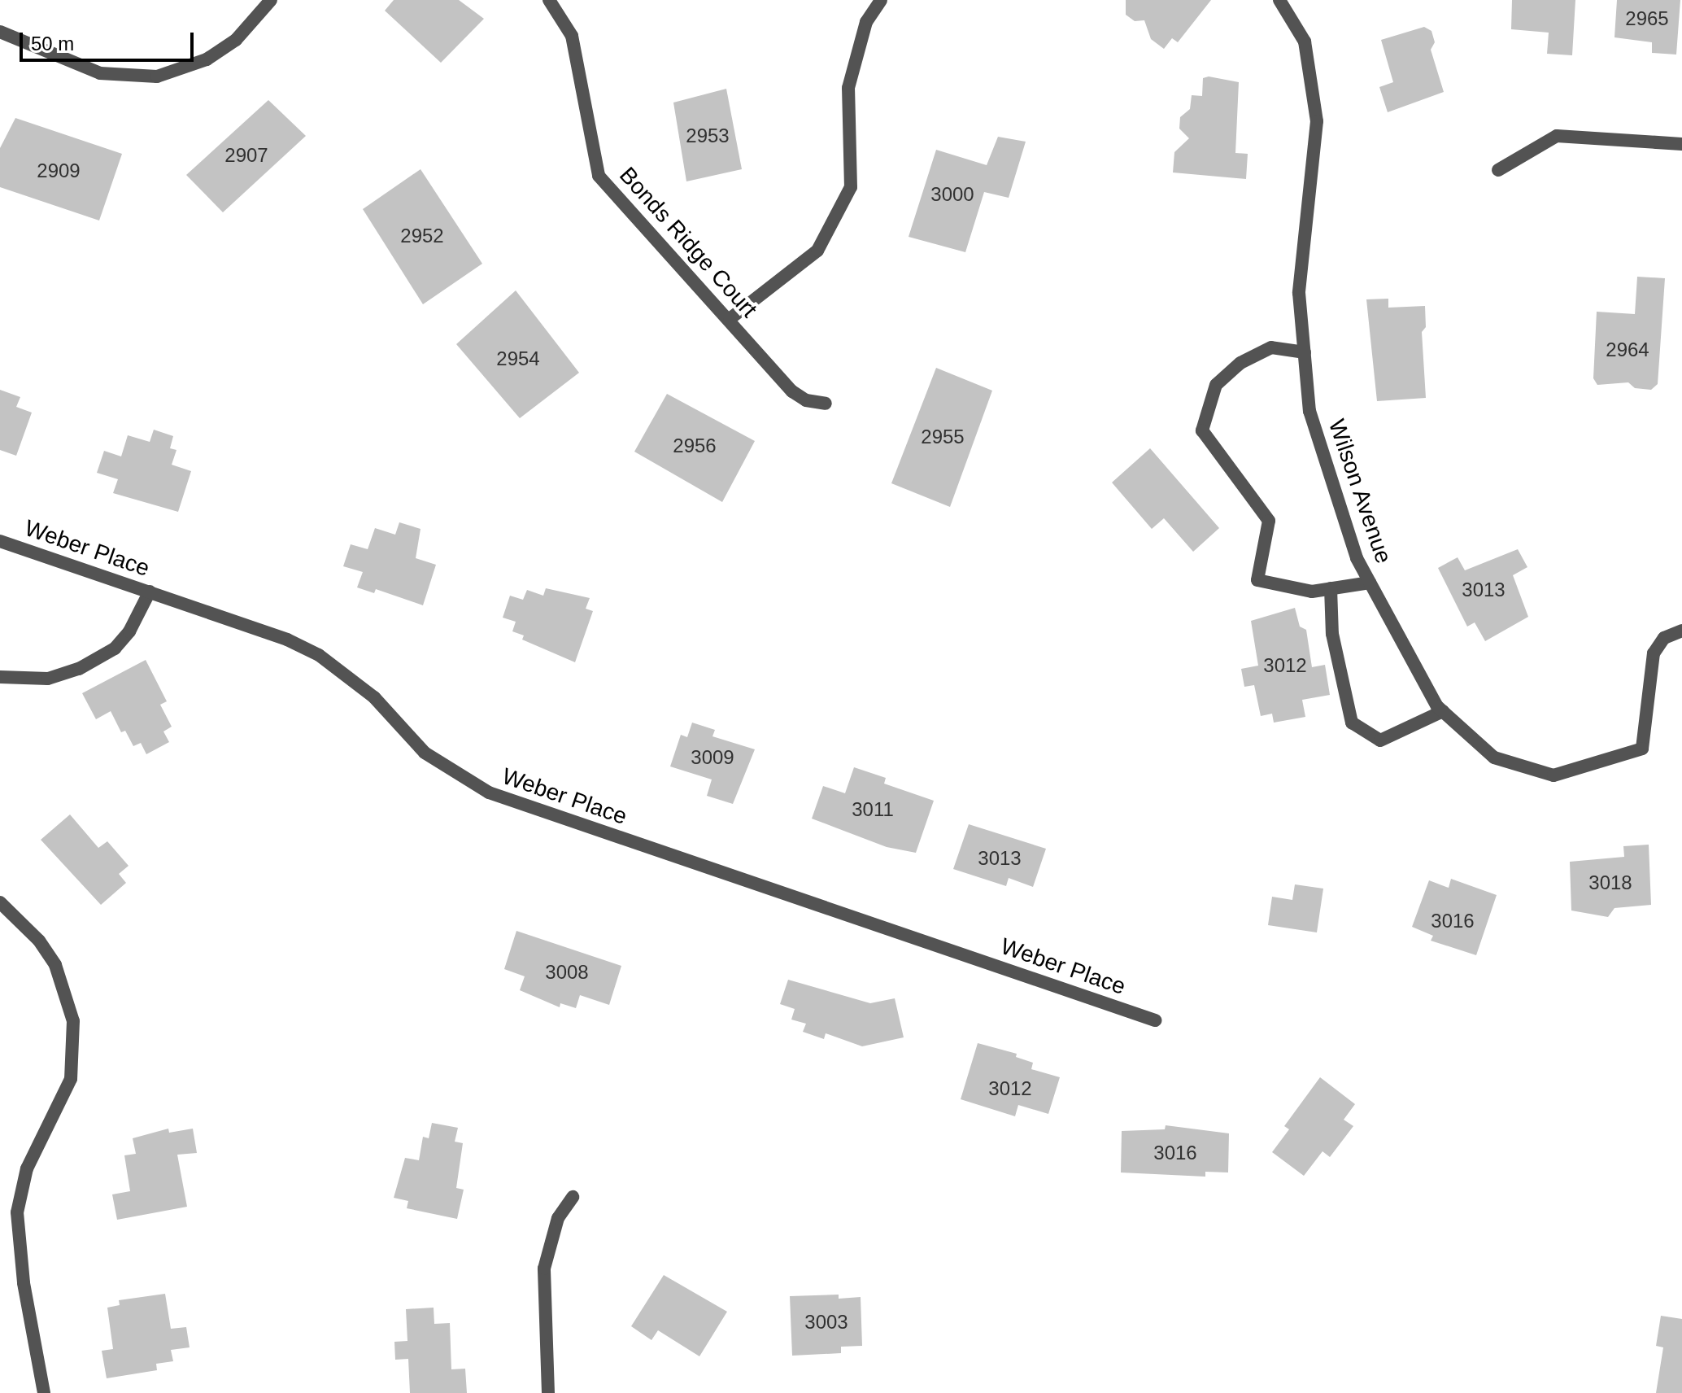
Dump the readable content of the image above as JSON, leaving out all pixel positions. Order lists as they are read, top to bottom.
{
  "streets": {
    "street": ["Bonds Ridge Court", "Wilson Avenue", "Weber Place"]
  },
  "house_numbers": [
    "2965",
    "2953",
    "2907",
    "2909",
    "3000",
    "2952",
    "2964",
    "2954",
    "2955",
    "2956",
    "3013",
    "3012",
    "3009",
    "3011",
    "3013",
    "3018",
    "3016",
    "3008",
    "3012",
    "3016",
    "3003"
  ],
  "scale_bar": "50 m"
}
